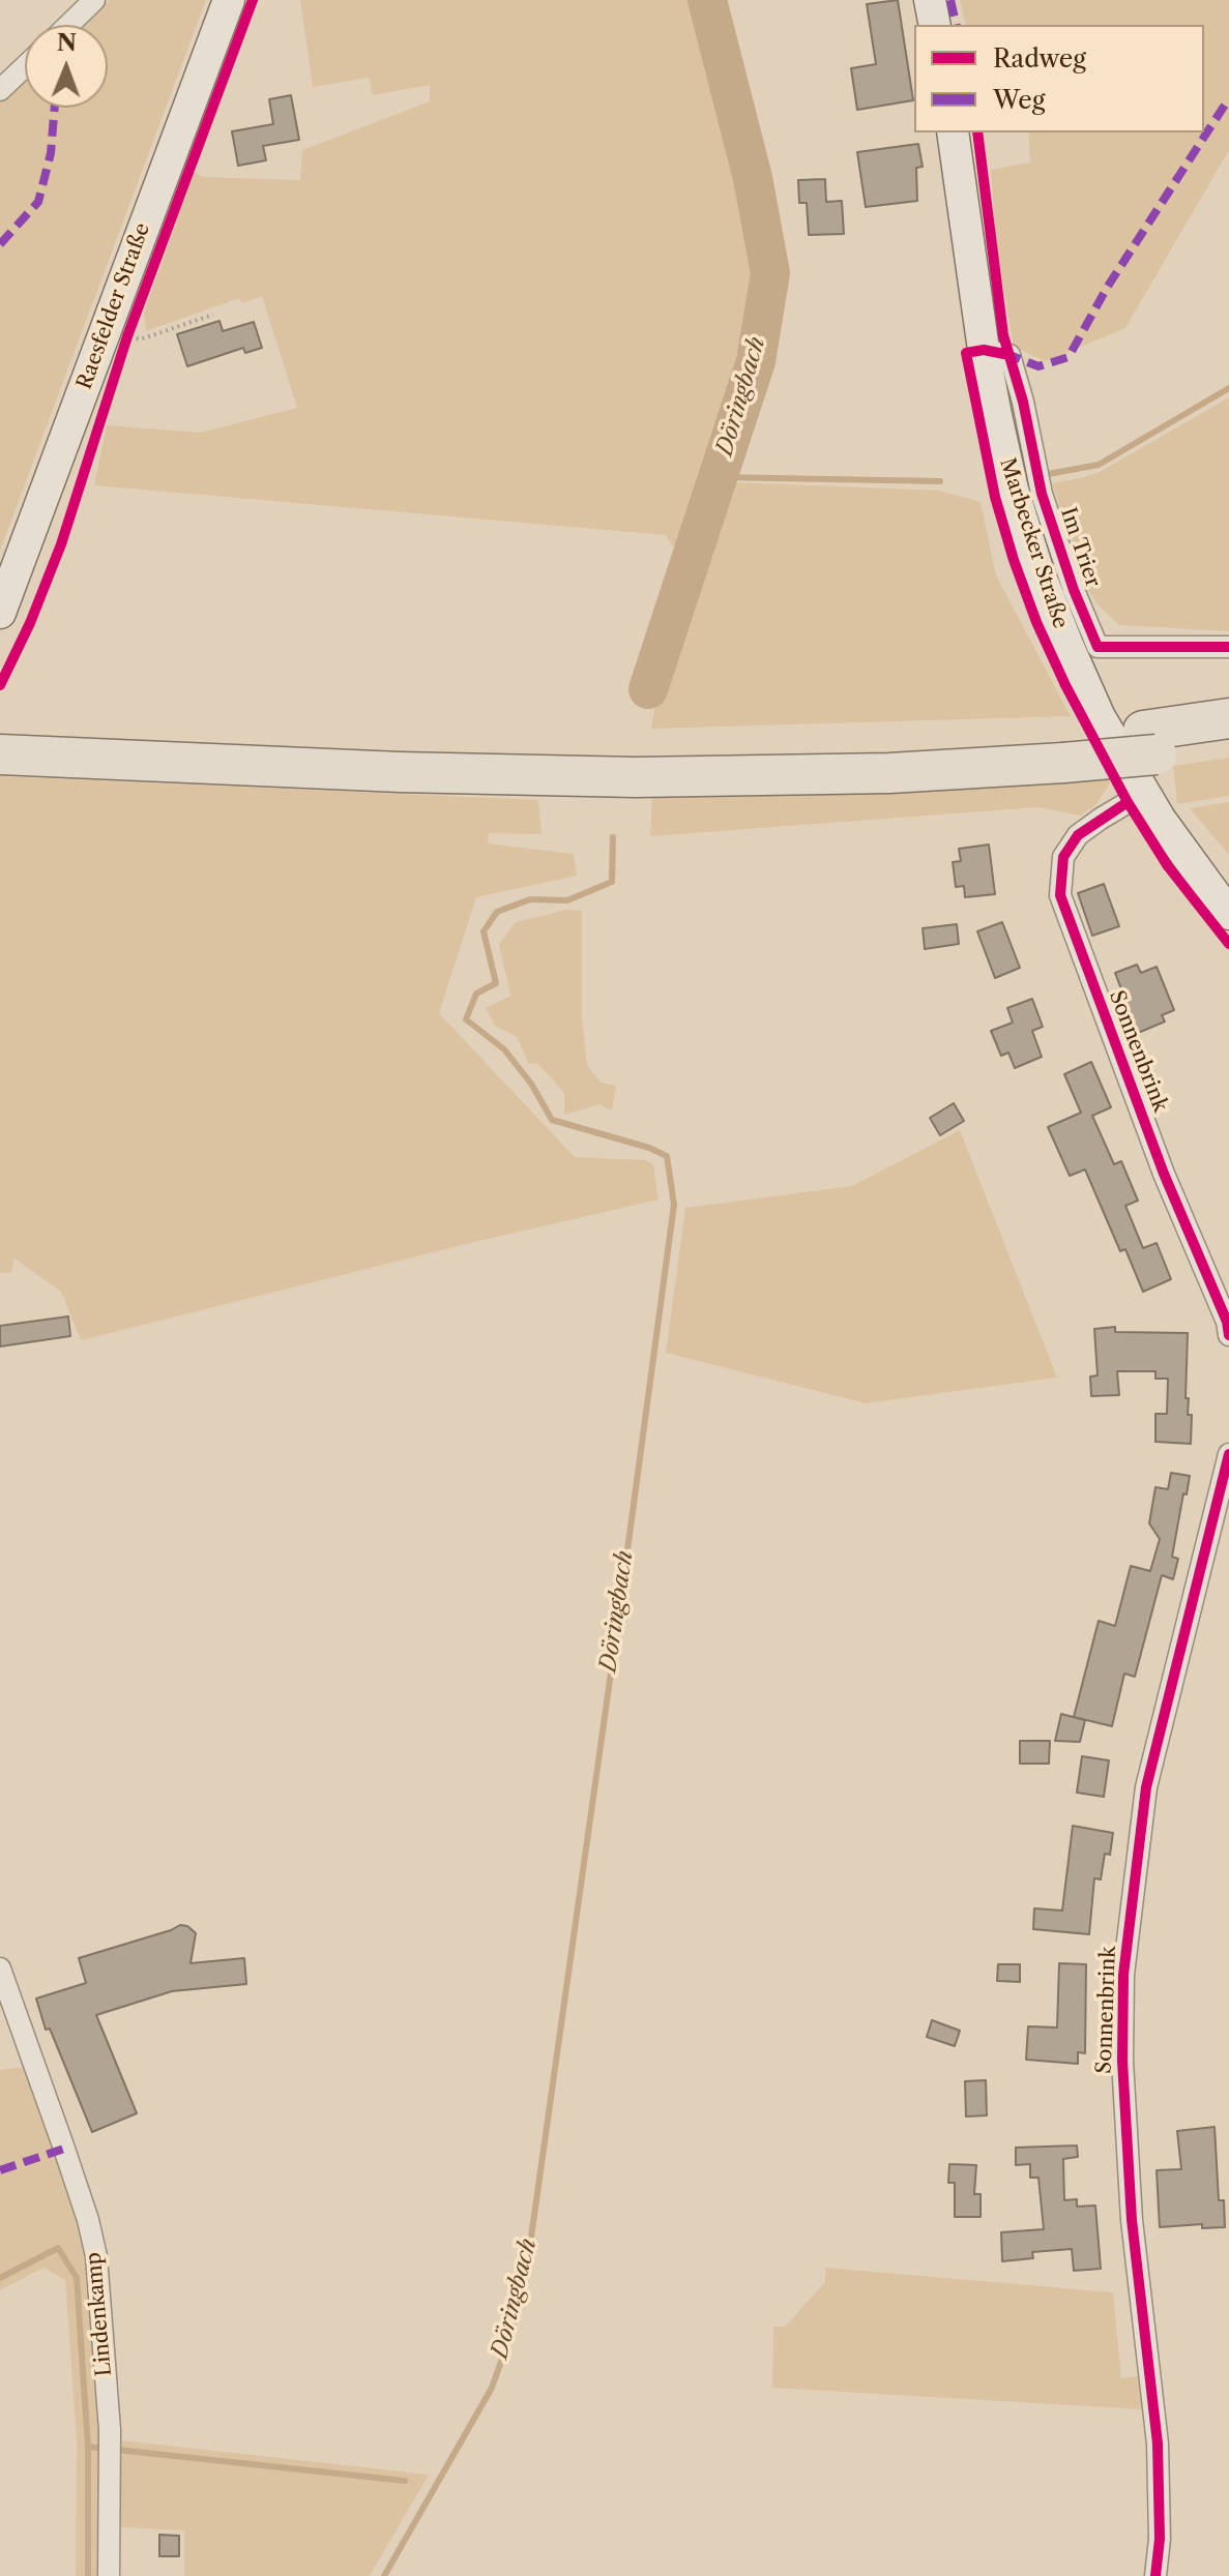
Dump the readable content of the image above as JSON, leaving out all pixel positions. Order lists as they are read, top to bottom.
{
  "streets": {
    "main road": ["Raesfelder Straße", "Marbecker Straße"],
    "street": ["Im Trier", "Sonnenbrink", "Lindenkamp"]
  },
  "crossings": [
    ["Marbecker Straße", "Im Trier"],
    ["Marbecker Straße", "Sonnenbrink"]
  ],
  "water": ["Döringbach"],
  "legend": ["Radweg", "Weg"],
  "north": "top"
}
